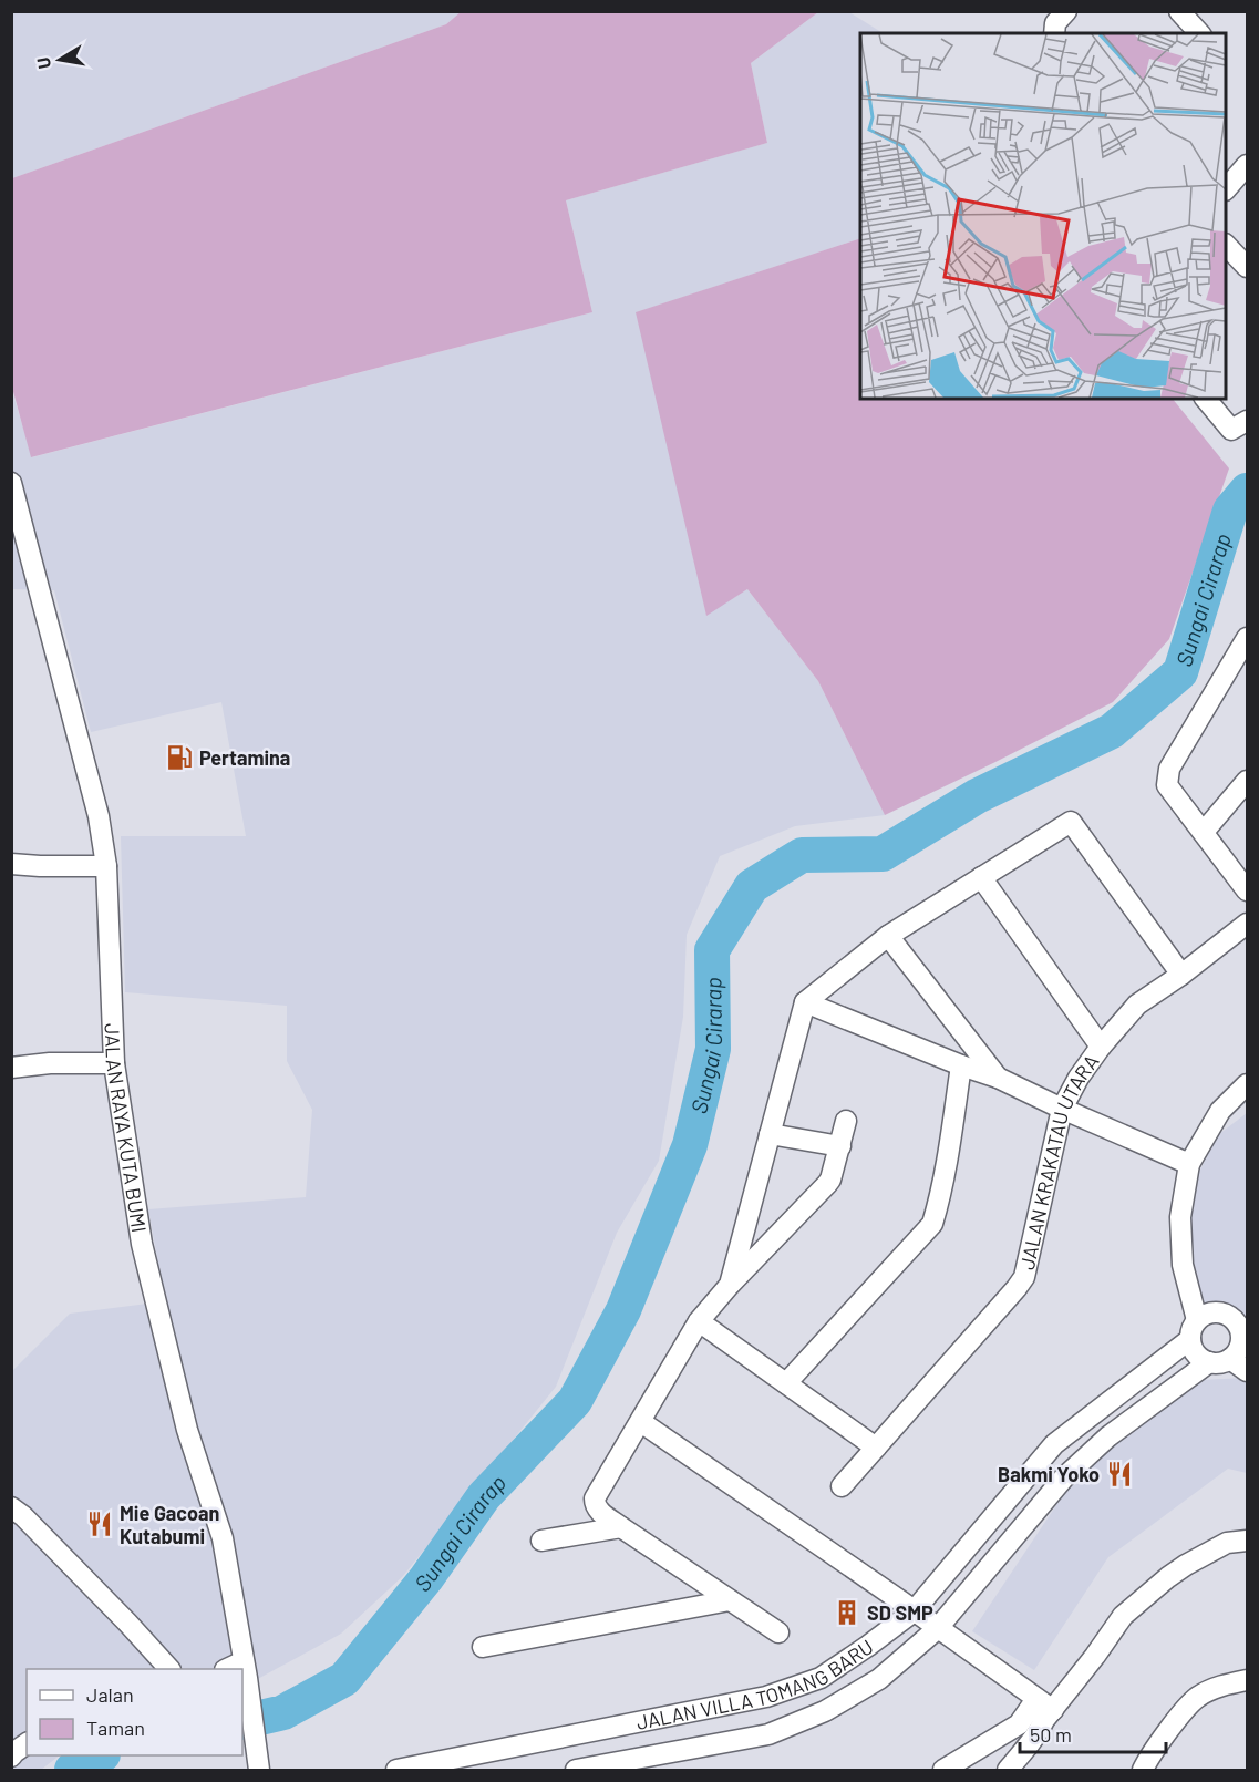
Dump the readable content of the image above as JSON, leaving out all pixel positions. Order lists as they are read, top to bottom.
{
  "streets": {
    "street": ["JALAN RAYA KUTA BUMI", "JALAN KRAKATAU UTARA", "JALAN VILLA TOMANG BARU"]
  },
  "water": ["Sungai Cirarap"],
  "places": {
    "fuel station": ["Pertamina"],
    "restaurant": ["Bakmi Yoko", "Mie Gacoan Kutabumi"],
    "building": ["SD SMP"]
  },
  "legend": ["Jalan", "Taman"],
  "scale_bar": "50 m",
  "north": "left"
}
